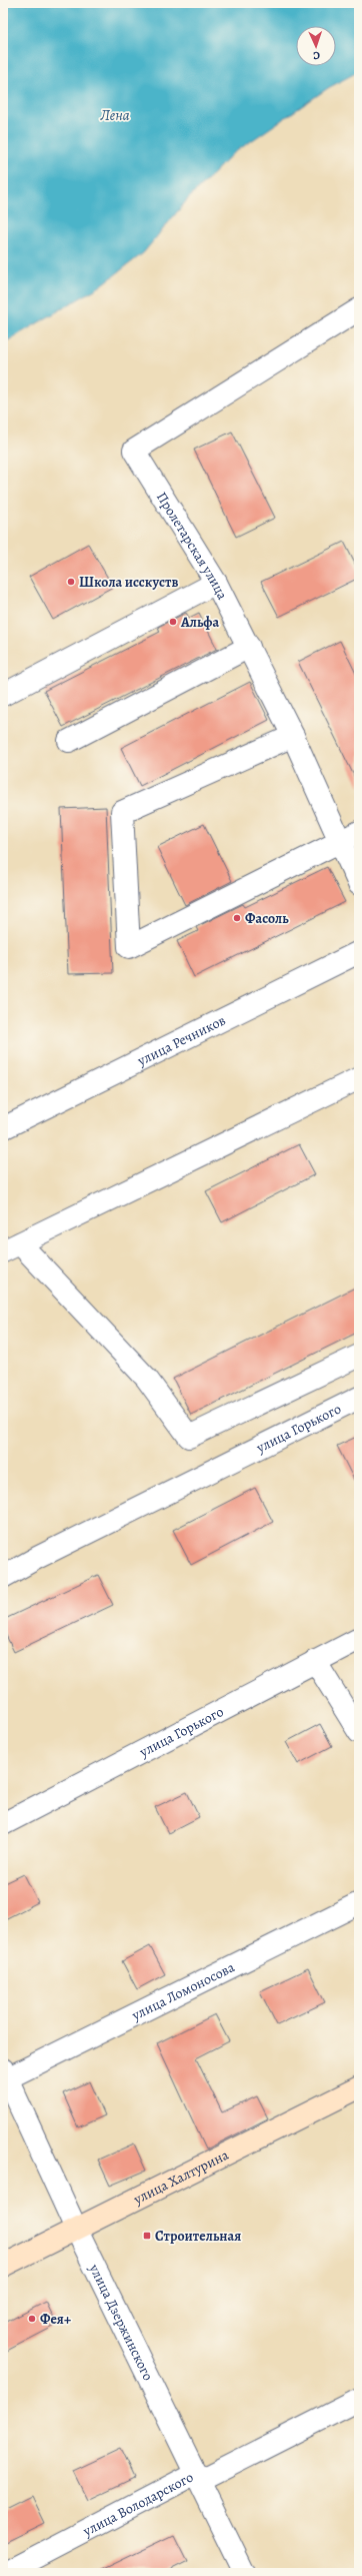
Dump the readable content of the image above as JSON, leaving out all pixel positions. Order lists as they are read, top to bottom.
{
  "streets": {
    "main road": ["улица Халтурина"],
    "street": [
      "Пролетарская улица",
      "улица Речников",
      "улица Горького",
      "улица Ломоносова",
      "улица Дзержинского",
      "улица Володарского"
    ]
  },
  "crossings": [
    ["улица Ломоносова", "улица Дзержинского"],
    ["улица Халтурина", "улица Дзержинского"],
    ["улица Дзержинского", "улица Володарского"]
  ],
  "water": ["Лена"],
  "places": {
    "other": [
      "Школа исскуств",
      "Альфа",
      "Фасоль",
      "Фея+"
    ],
    "transit": ["Строительная"]
  },
  "north": "bottom"
}
